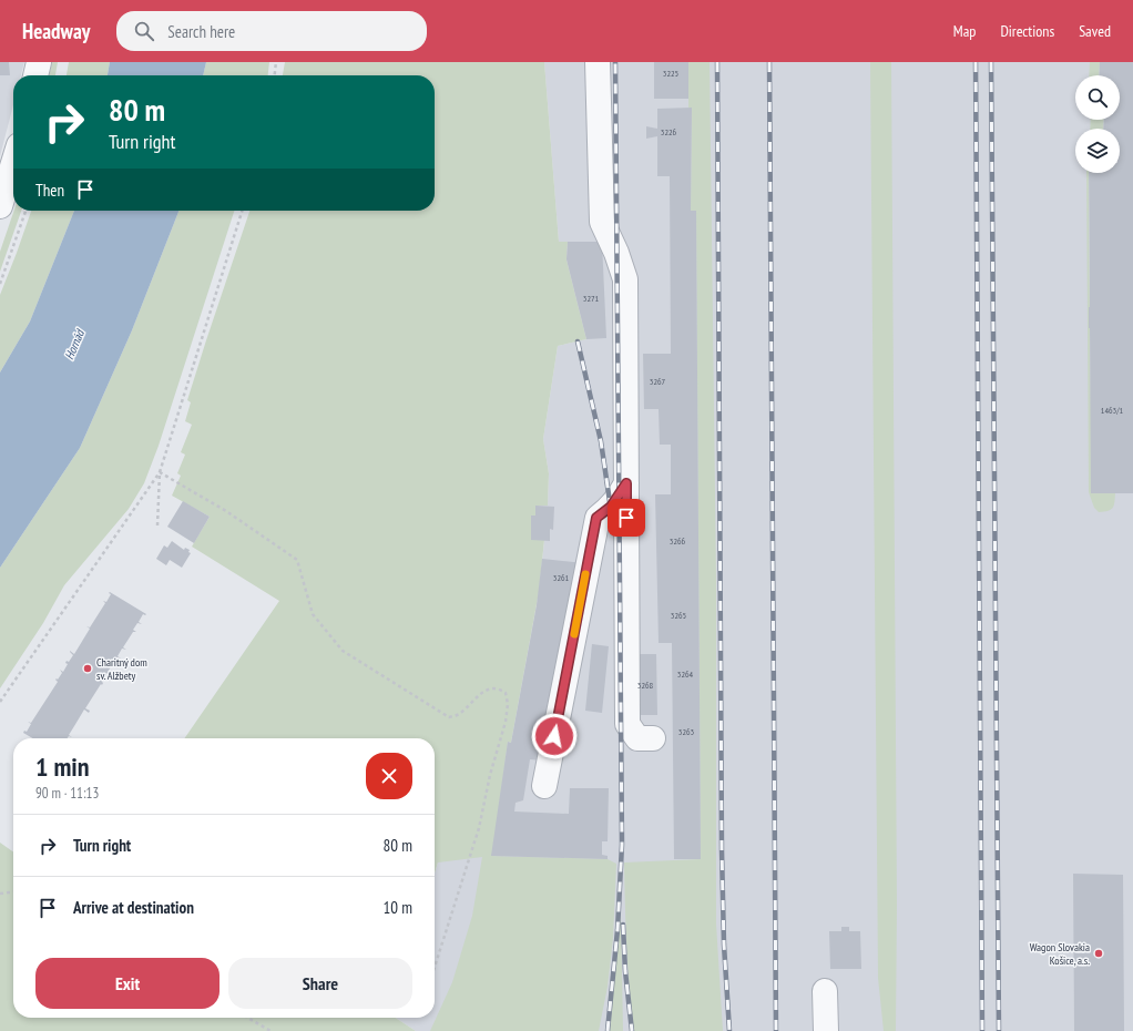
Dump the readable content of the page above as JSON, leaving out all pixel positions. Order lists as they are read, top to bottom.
{
  "water": ["Hornád"],
  "places": ["Charitný dom sv. Alžbety", "Wagon Slovakia Košice, a.s."],
  "house_numbers": [
    "3225",
    "3226",
    "3271",
    "3267",
    "1463/1",
    "3266",
    "3261",
    "3265",
    "3264",
    "3268",
    "3263"
  ],
  "page": {
    "header": "Headway",
    "search": "Search here",
    "nav": ["Map", "Directions", "Saved"],
    "turn": ["80 m", "Turn right"],
    "then": "Then",
    "heading": ["1 min", "90 m · 11:13"],
    "list": [
      {
        "name": "Turn right",
        "value": "80 m"
      },
      {
        "name": "Arrive at destination",
        "value": "10 m"
      }
    ],
    "buttons": ["Exit", "Share"]
  }
}
